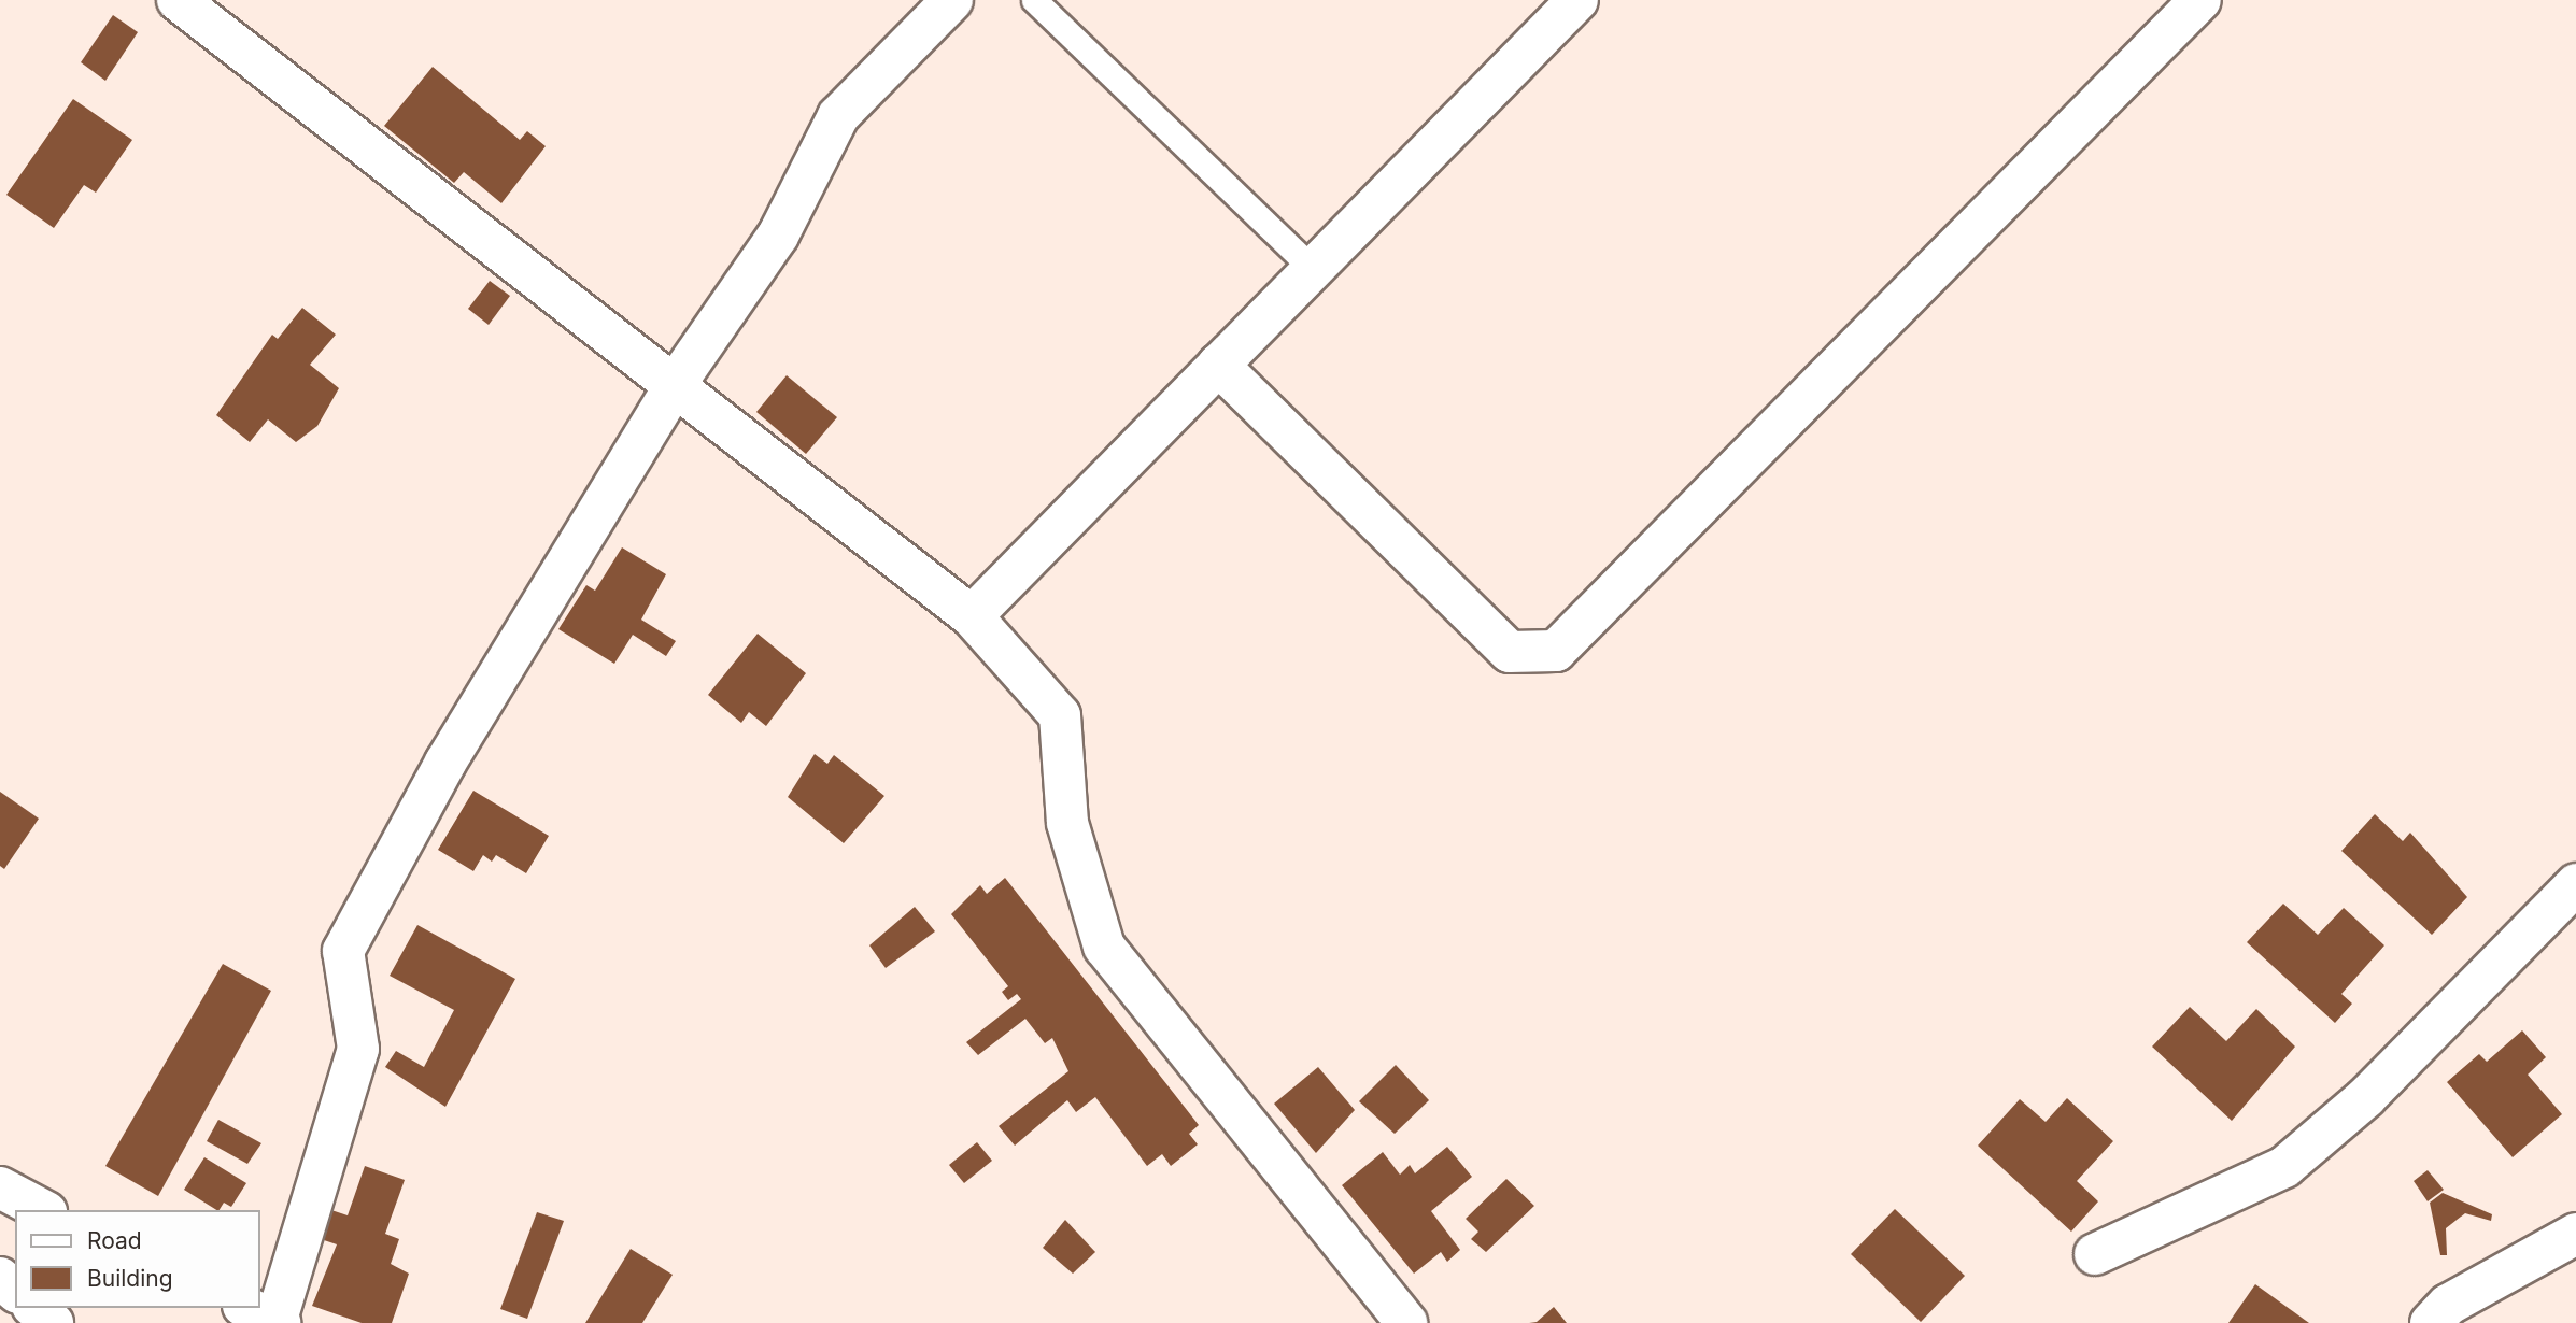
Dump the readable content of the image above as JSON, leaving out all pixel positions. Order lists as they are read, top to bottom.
{
  "legend": ["Road", "Building"]
}
